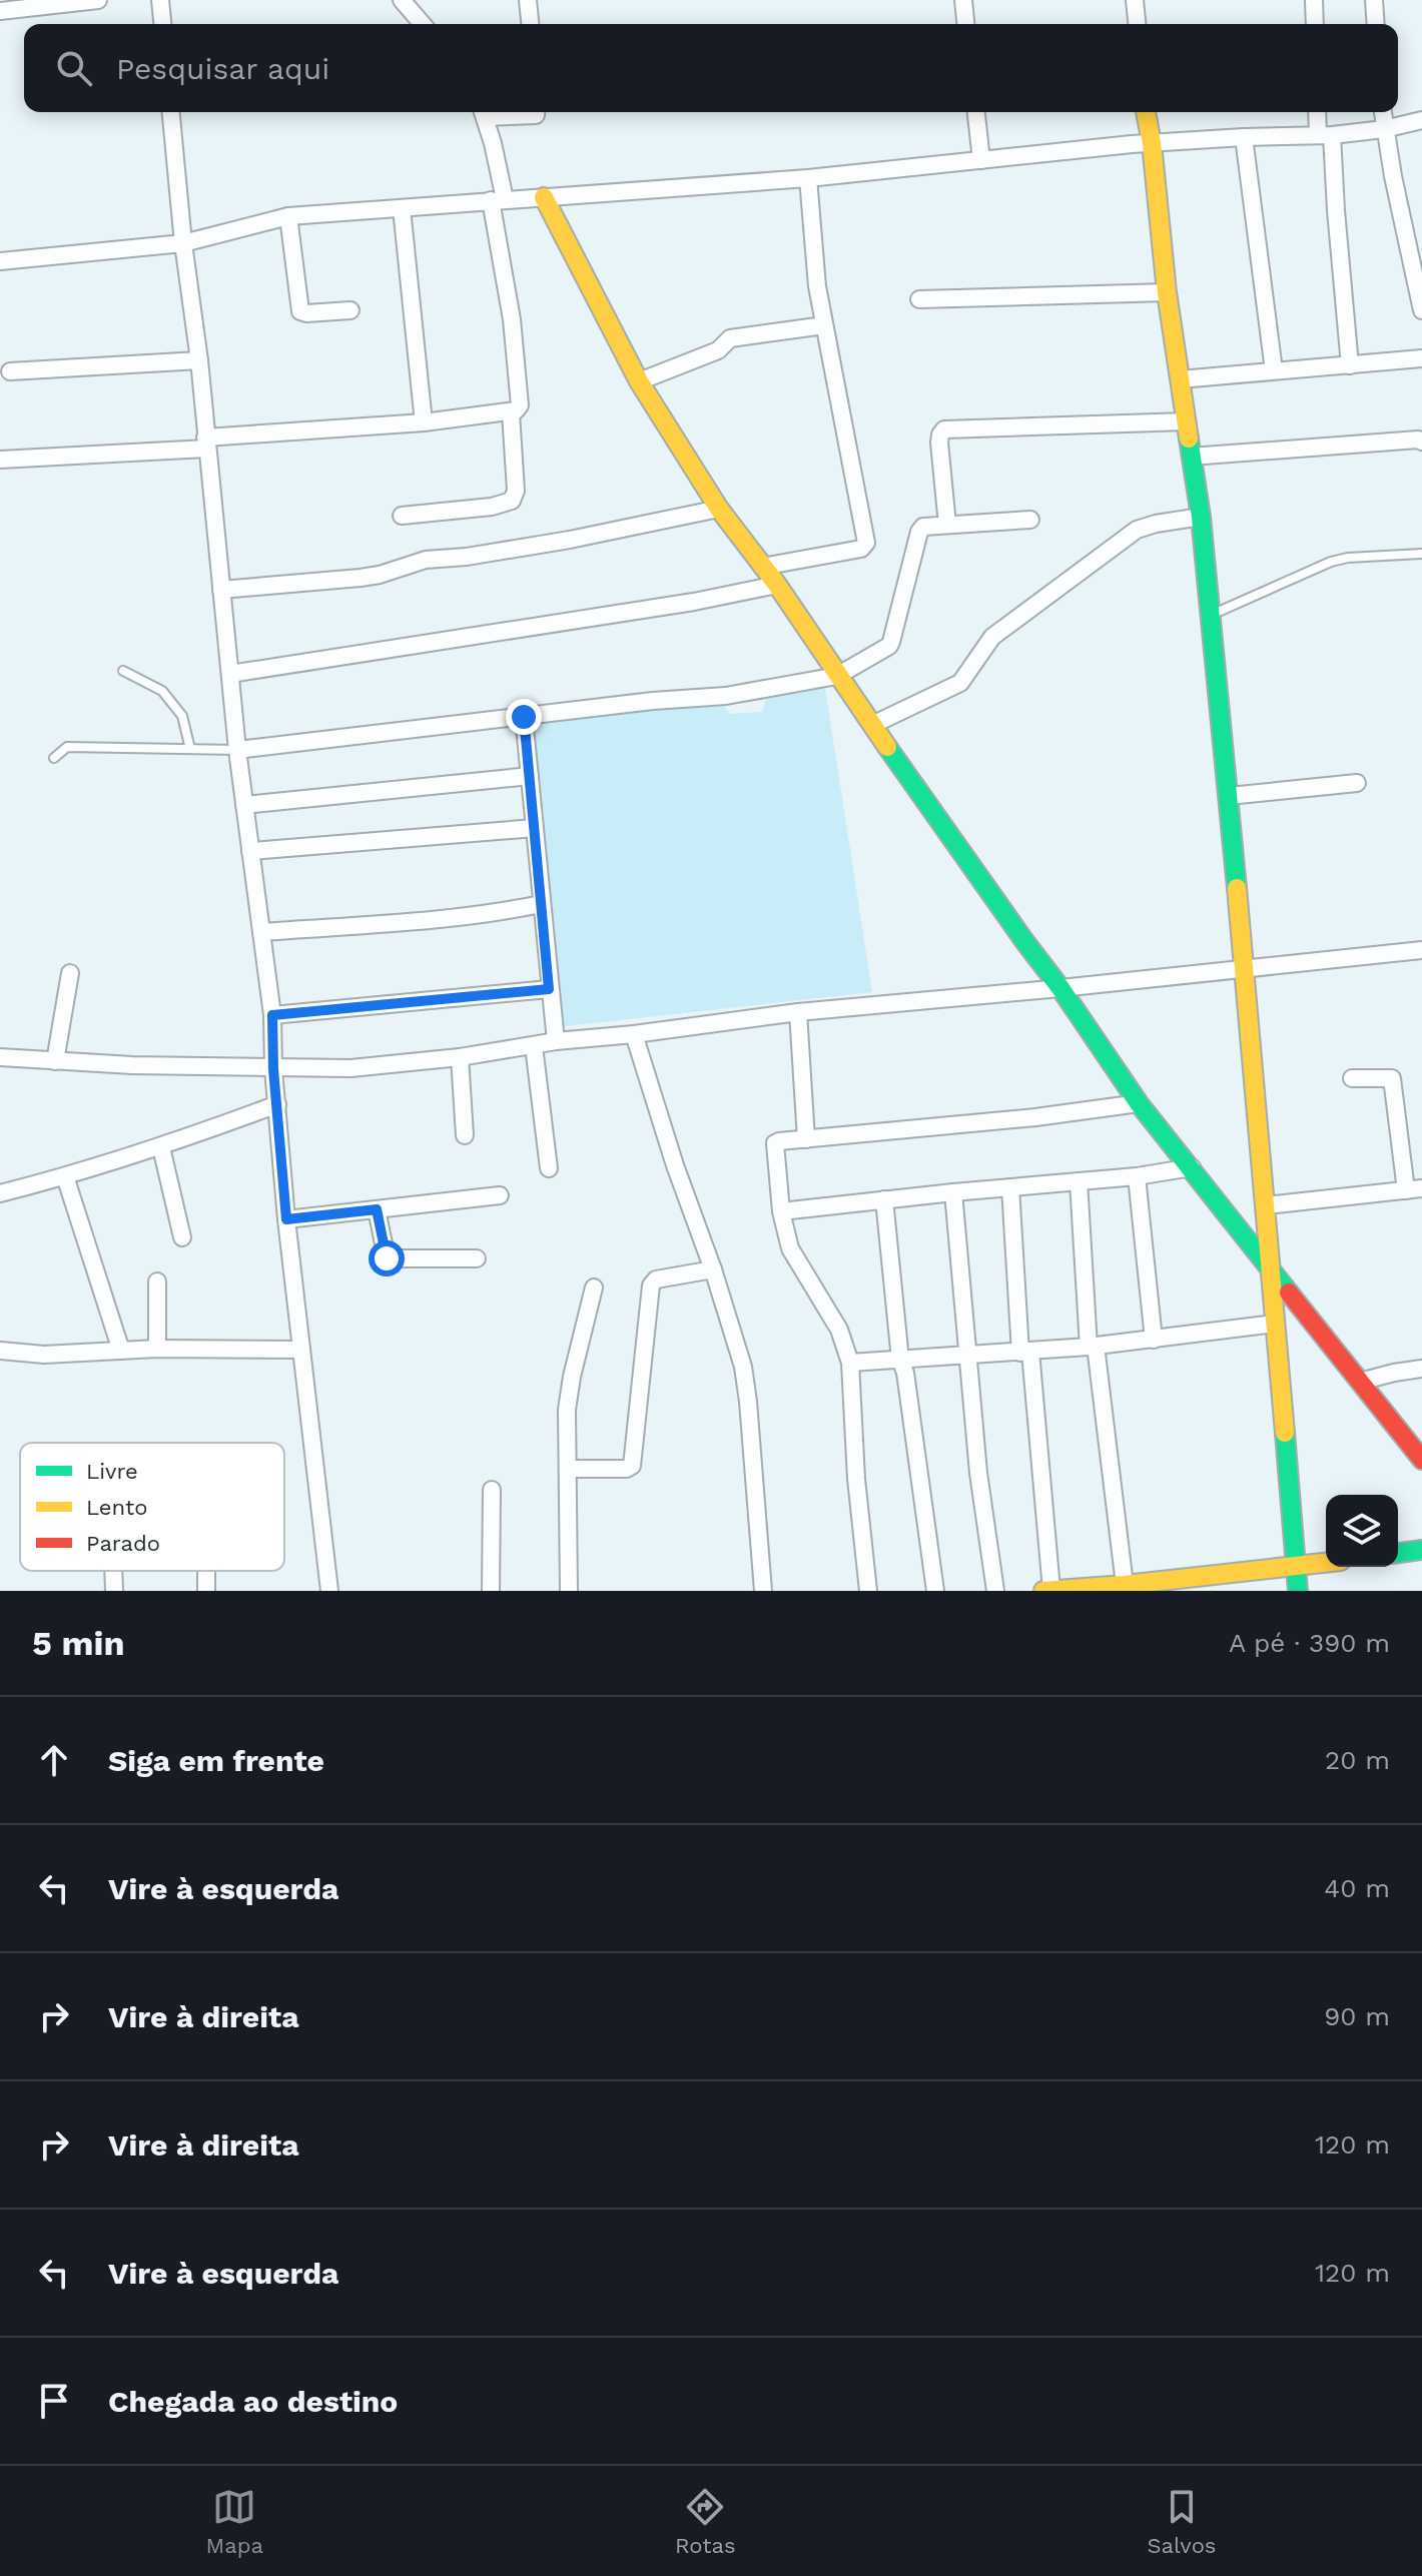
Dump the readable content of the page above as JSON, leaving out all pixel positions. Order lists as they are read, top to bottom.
{
  "legend": ["Livre", "Lento", "Parado"],
  "page": {
    "search": "Pesquisar aqui",
    "heading": ["5 min", "A pé · 390 m"],
    "list": [
      ["Siga em frente", "20 m"],
      ["Vire à esquerda", "40 m"],
      ["Vire à direita", "90 m"],
      ["Vire à direita", "120 m"],
      ["Vire à esquerda", "120 m"],
      "Chegada ao destino"
    ],
    "nav": ["Mapa", "Rotas", "Salvos"]
  }
}
